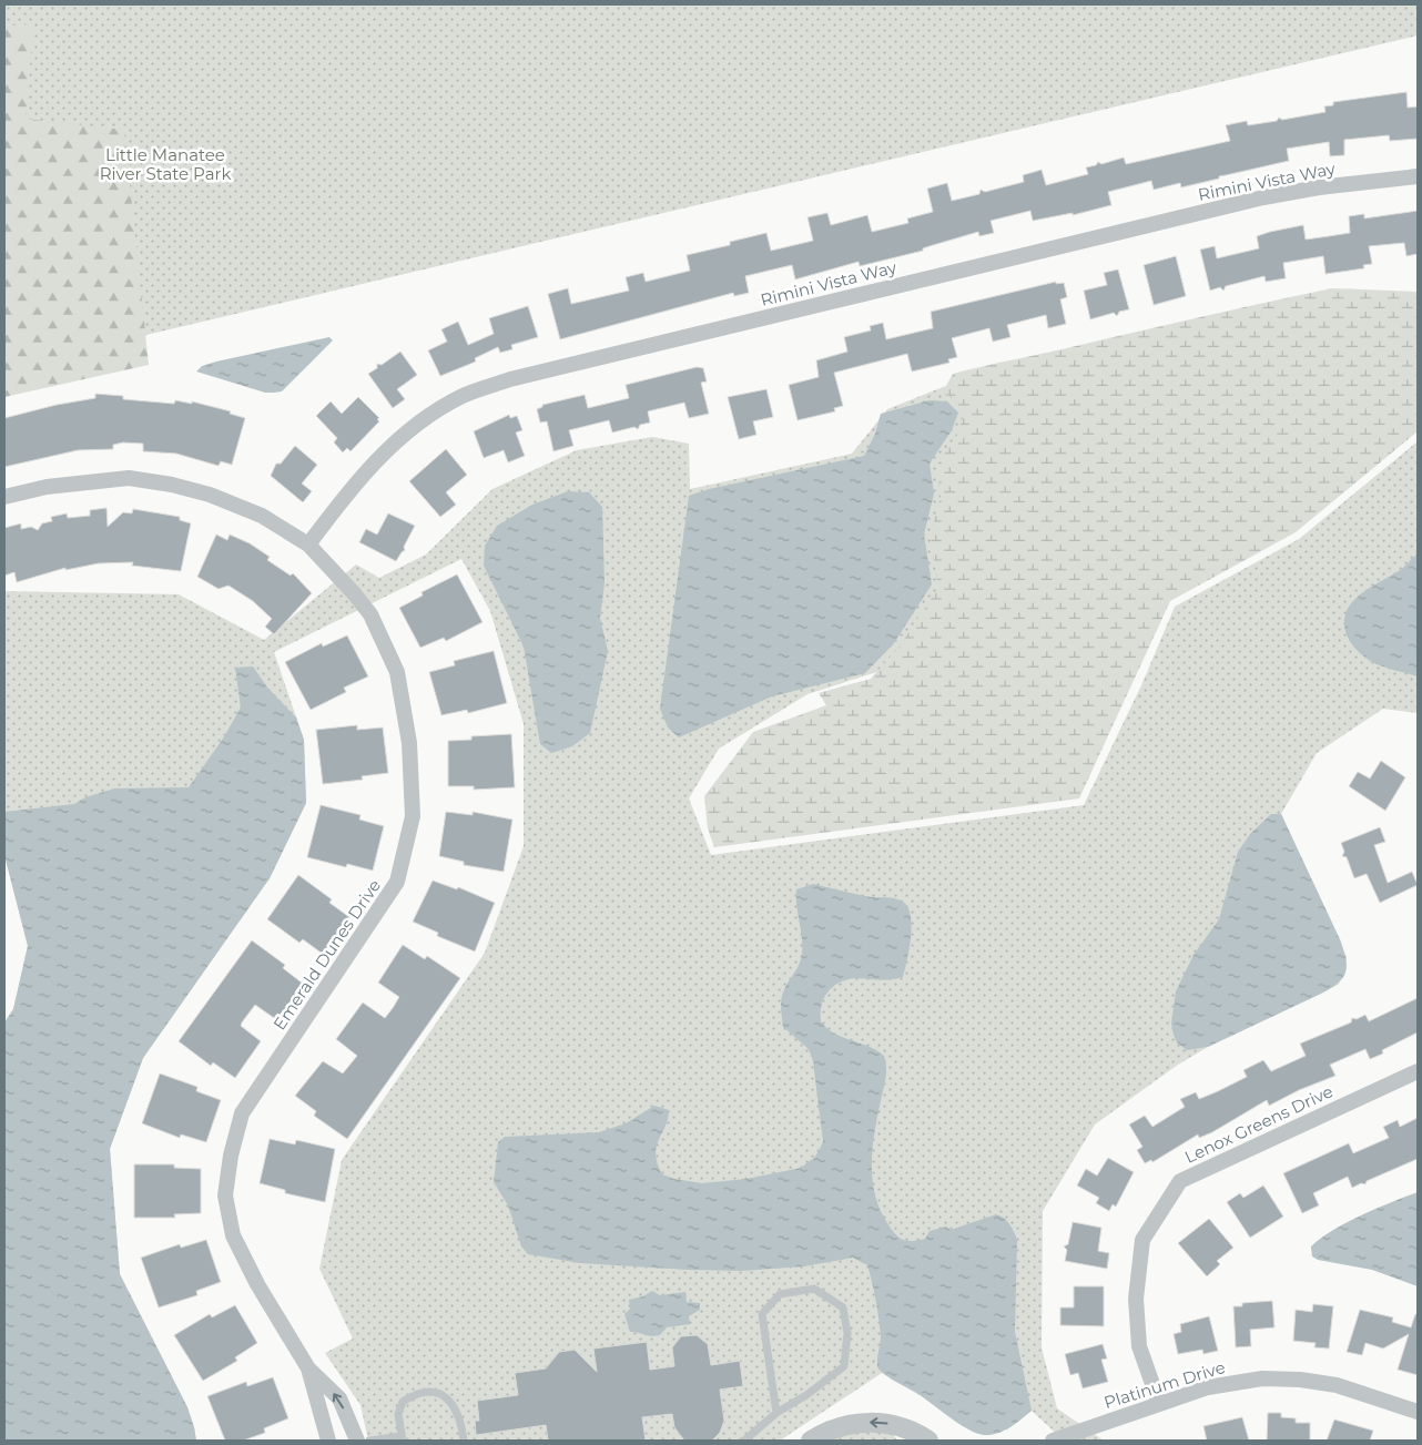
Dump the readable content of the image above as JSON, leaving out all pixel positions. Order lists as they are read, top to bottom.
{
  "streets": {
    "street": [
      "Rimini Vista Way",
      "Emerald Dunes Drive",
      "Lenox Greens Drive",
      "Platinum Drive"
    ]
  },
  "crossings": [
    ["Rimini Vista Way", "Emerald Dunes Drive"],
    ["Lenox Greens Drive", "Platinum Drive"]
  ],
  "parks": ["Little Manatee River State Park"]
}
